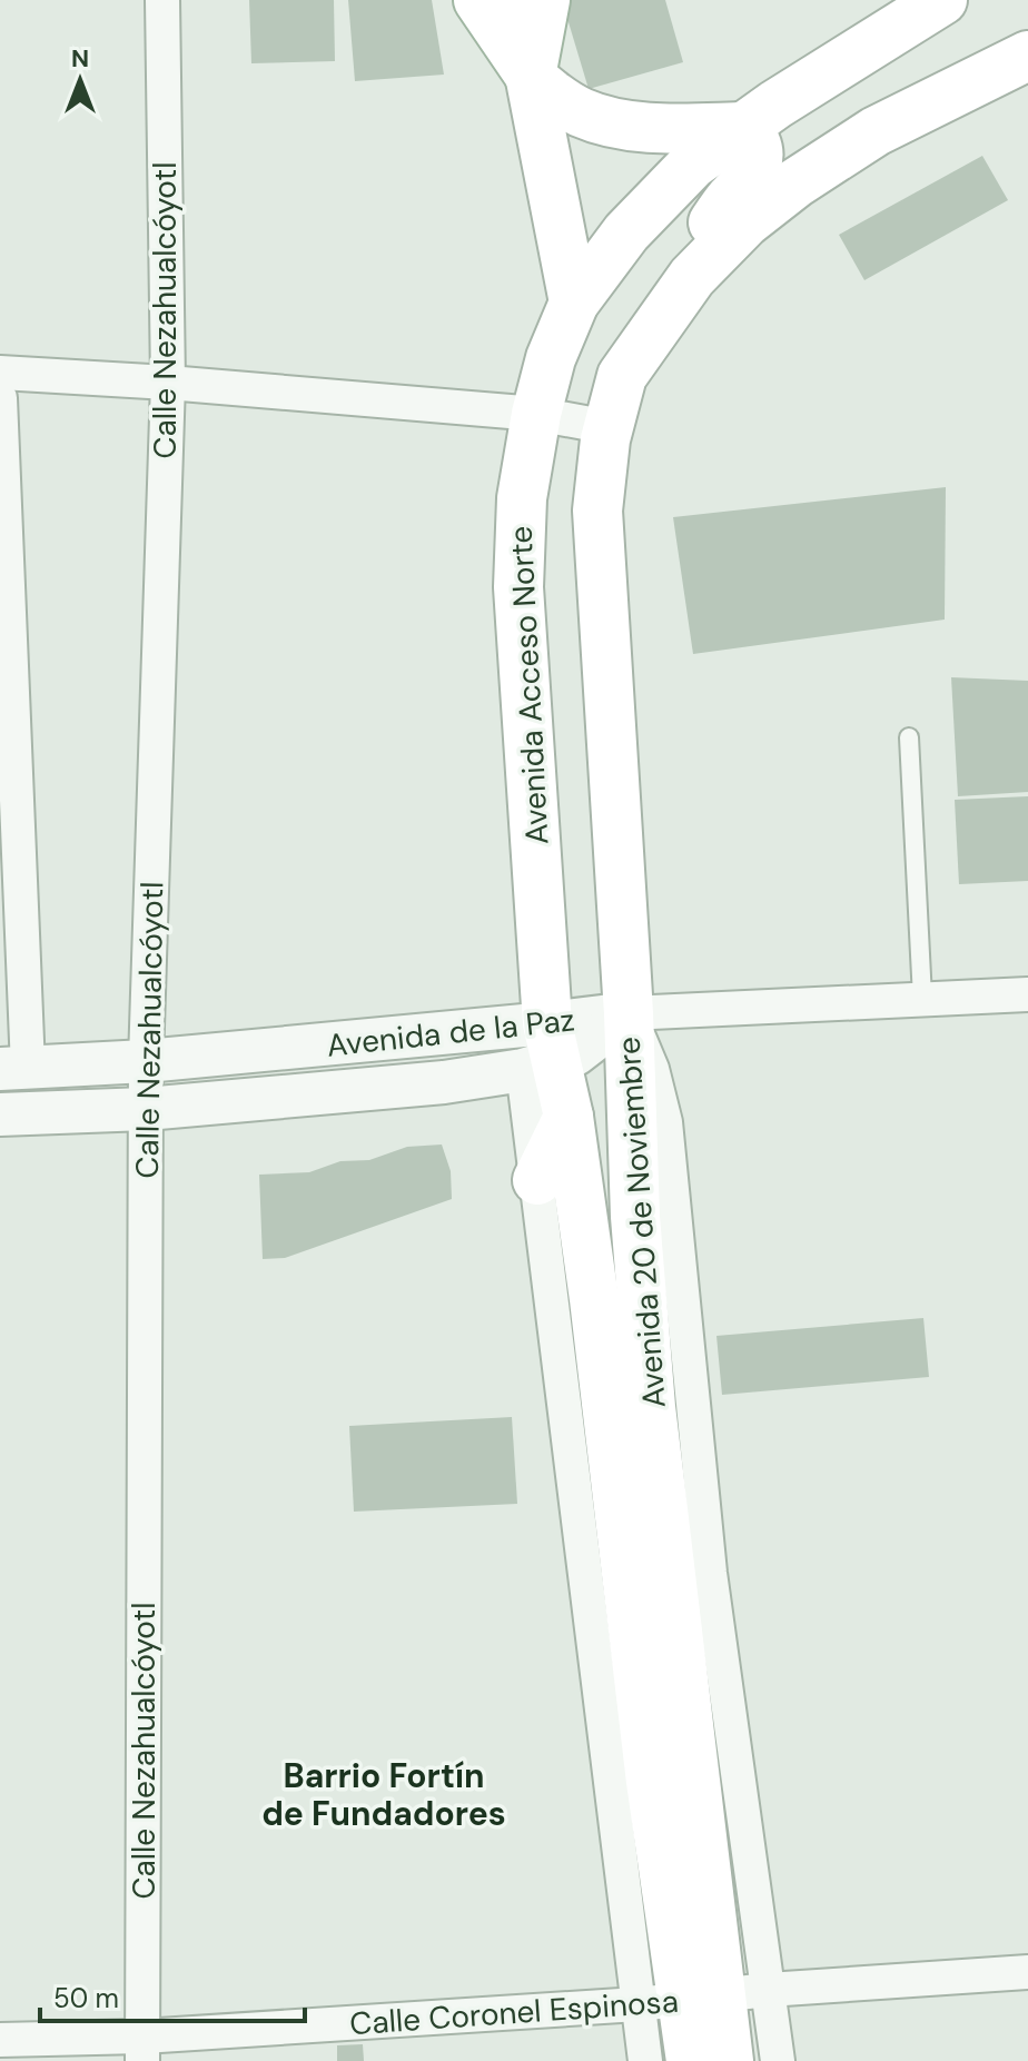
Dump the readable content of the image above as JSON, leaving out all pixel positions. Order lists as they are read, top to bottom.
{
  "streets": {
    "main road": ["Avenida Acceso Norte", "Avenida 20 de Noviembre"],
    "street": ["Calle Nezahualcóyotl", "Avenida de la Paz", "Calle Coronel Espinosa"]
  },
  "crossings": [
    ["Calle Nezahualcóyotl", "Avenida de la Paz"],
    ["Calle Nezahualcóyotl", "Calle Coronel Espinosa"],
    ["Avenida Acceso Norte", "Avenida de la Paz"],
    ["Avenida Acceso Norte", "Avenida 20 de Noviembre"],
    ["Avenida de la Paz", "Avenida 20 de Noviembre"],
    ["Avenida 20 de Noviembre", "Calle Coronel Espinosa"]
  ],
  "districts": ["Barrio Fortín de Fundadores"],
  "scale_bar": "50 m",
  "north": "top"
}
